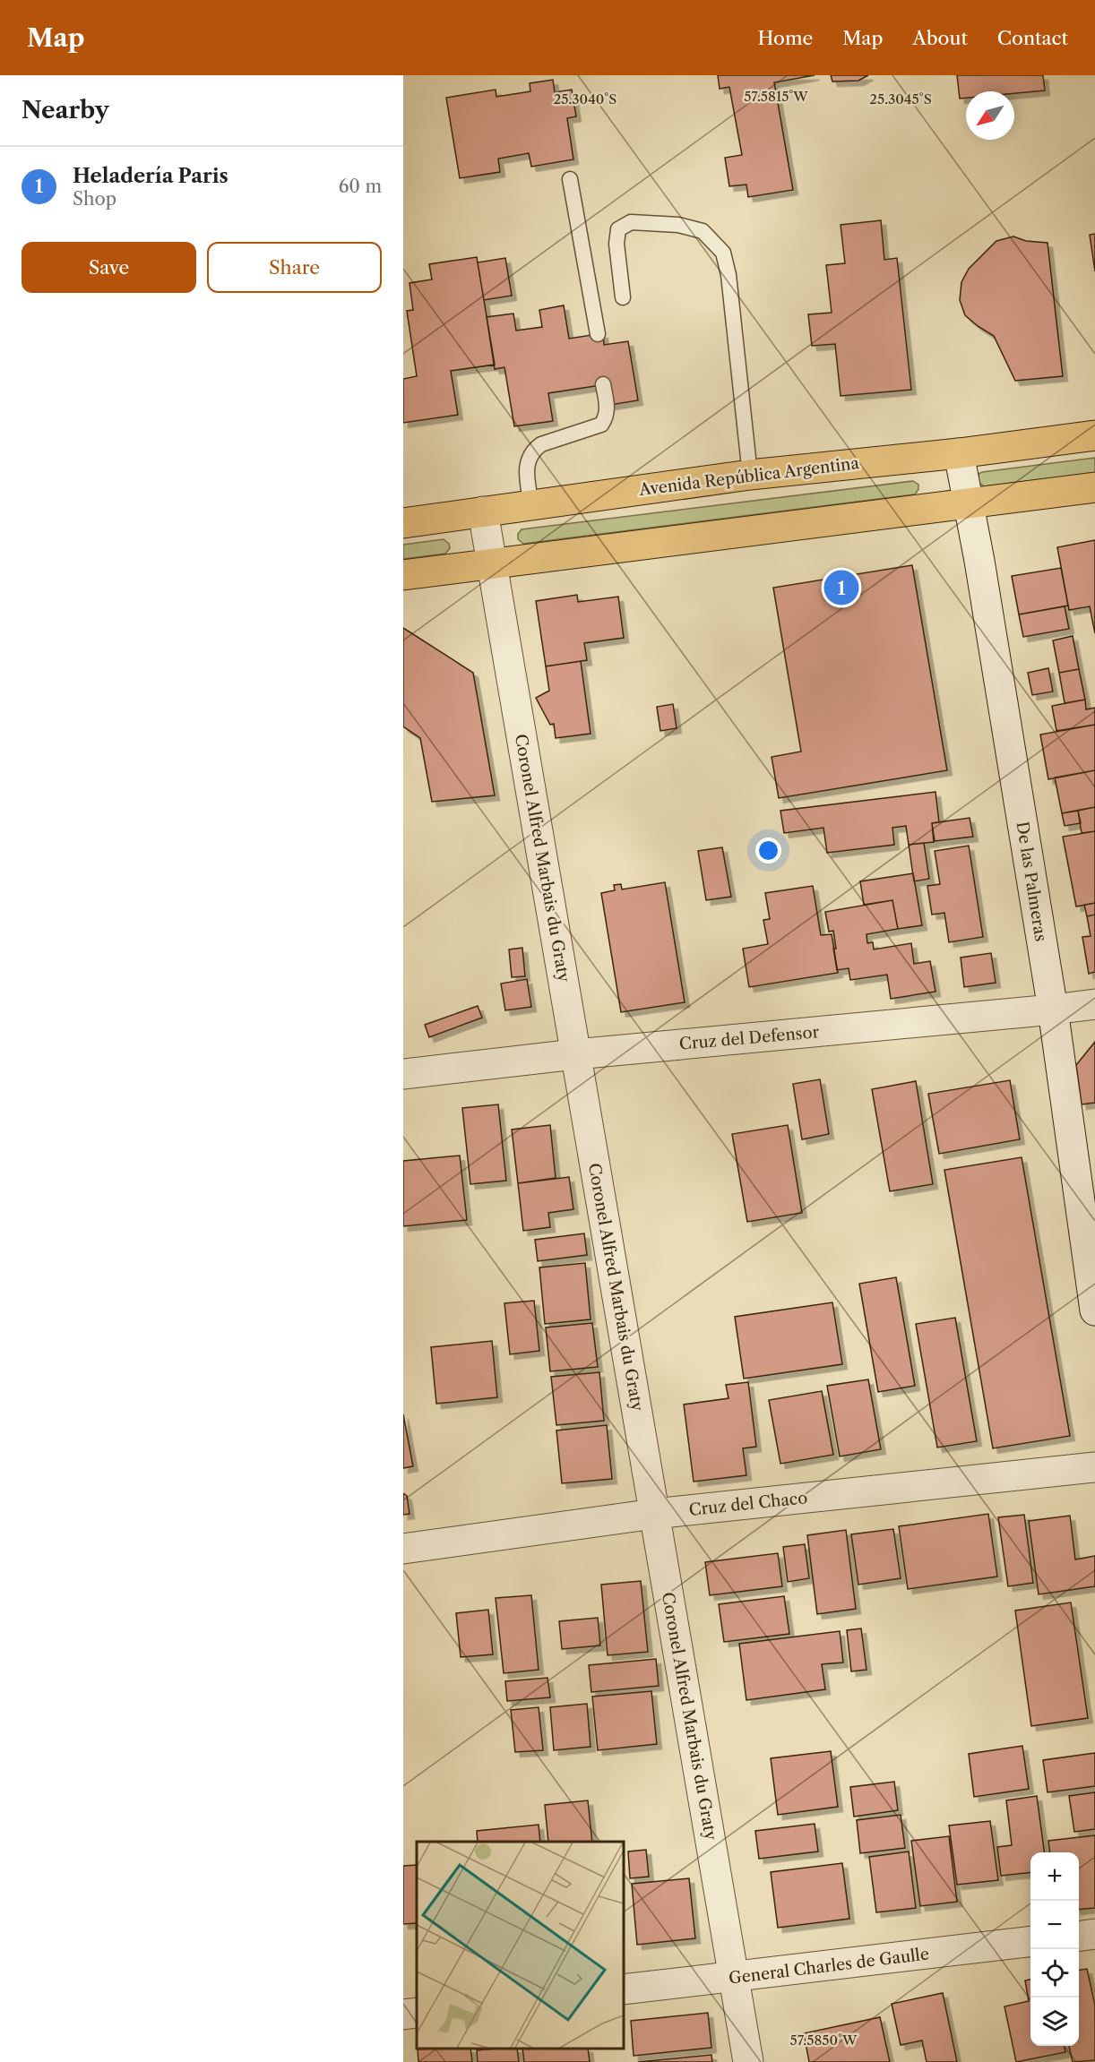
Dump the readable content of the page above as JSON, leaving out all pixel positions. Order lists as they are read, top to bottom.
{
  "streets": {
    "highway": ["Avenida República Argentina"],
    "street": [
      "Coronel Alfred Marbais du Graty",
      "De las Palmeras",
      "Cruz del Defensor",
      "Cruz del Chaco",
      "General Charles de Gaulle"
    ]
  },
  "crossings": [
    ["Avenida República Argentina", "Coronel Alfred Marbais du Graty"],
    ["Avenida República Argentina", "De las Palmeras"],
    ["Coronel Alfred Marbais du Graty", "Cruz del Defensor"],
    ["Coronel Alfred Marbais du Graty", "Cruz del Chaco"],
    ["Coronel Alfred Marbais du Graty", "General Charles de Gaulle"],
    ["De las Palmeras", "Cruz del Defensor"]
  ],
  "north": "bottom left",
  "page": {
    "header": "Map",
    "nav": [
      "Home",
      "Map",
      "About",
      "Contact"
    ],
    "heading": "Nearby",
    "list": [
      {
        "mark": "1",
        "name": "Heladería Paris",
        "note": "Shop",
        "value": "60 m"
      }
    ],
    "buttons": ["Save", "Share"],
    "pins": "1",
    "map_buttons": ["+", "−"]
  },
  "coordinates": [
    "57.5815°W",
    "25.3040°S",
    "25.3045°S",
    "57.5850°W"
  ]
}
